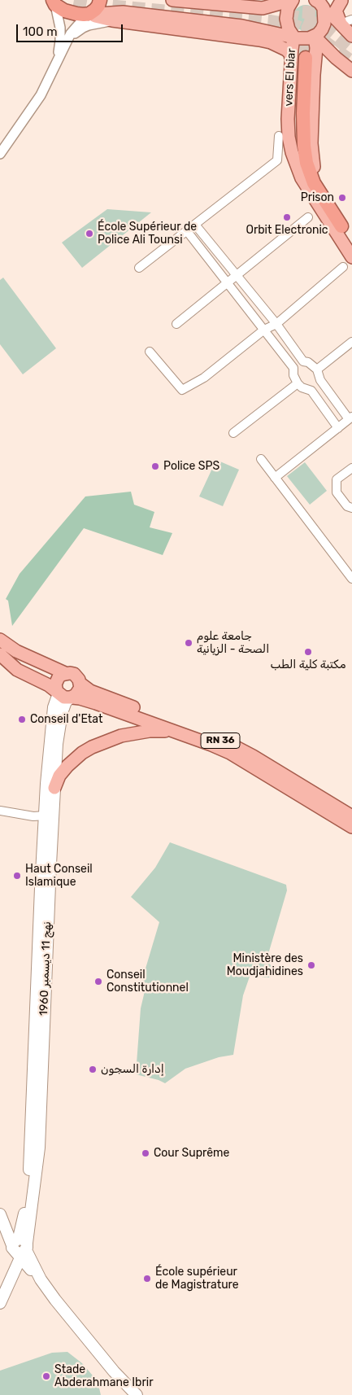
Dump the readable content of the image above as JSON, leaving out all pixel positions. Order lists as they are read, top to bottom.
{
  "streets": {
    "main road": ["vers El biar", "RN 36", "نهج 11 ديسمبر 1960"]
  },
  "crossings": [
    ["RN 36", "نهج 11 ديسمبر 1960"]
  ],
  "places": [
    "Prison",
    "Orbit Electronic",
    "École Supérieur de Police Ali Tounsi",
    "Police SPS",
    "جامعة علوم الصحة - الزيانية",
    "مكتبة كلية الطب",
    "Conseil d'Etat",
    "Haut Conseil Islamique",
    "Ministère des Moudjahidines",
    "Conseil Constitutionnel",
    "إدارة السجون",
    "Cour Suprême",
    "École supérieur de Magistrature",
    "Stade Abderahmane Ibrir"
  ],
  "scale_bar": "100 m"
}
